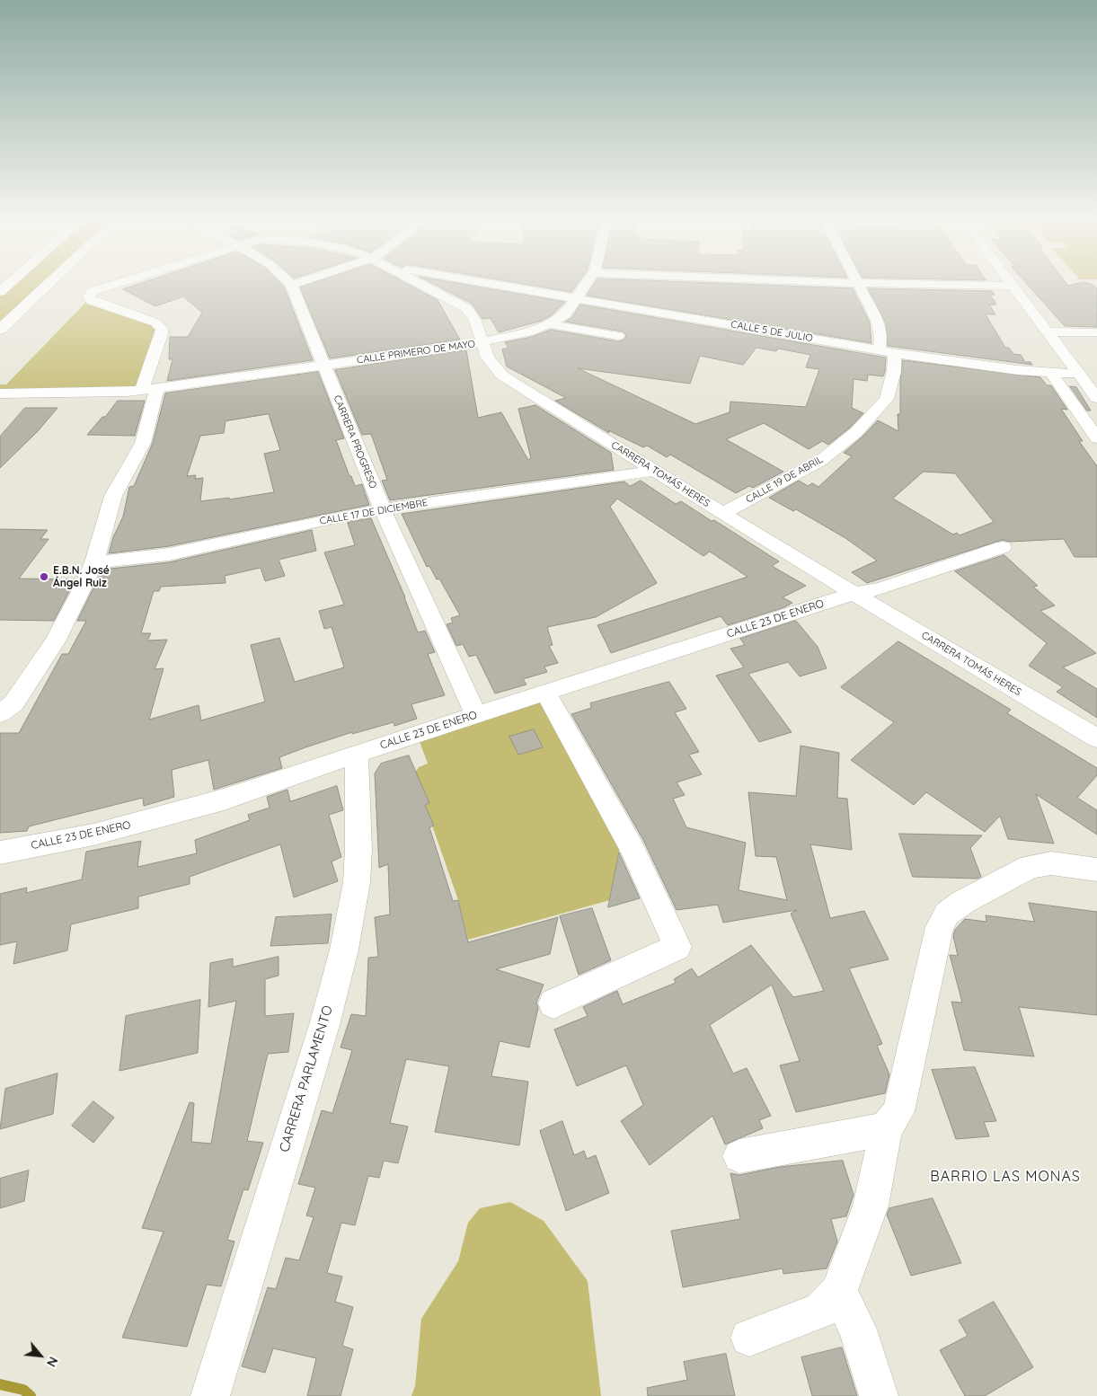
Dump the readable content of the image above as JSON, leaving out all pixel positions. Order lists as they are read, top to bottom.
{
  "streets": {
    "street": [
      "CALLE 5 DE JULIO",
      "CALLE PRIMERO DE MAYO",
      "CARRERA PROGRESO",
      "CARRERA TOMÁS HERES",
      "CALLE 19 DE ABRIL",
      "CALLE 17 DE DICIEMBRE",
      "CALLE 23 DE ENERO",
      "CARRERA PARLAMENTO"
    ]
  },
  "crossings": [
    ["CALLE 5 DE JULIO", "CALLE PRIMERO DE MAYO"],
    ["CALLE 5 DE JULIO", "CALLE 19 DE ABRIL"],
    ["CALLE PRIMERO DE MAYO", "CARRERA PROGRESO"],
    ["CALLE PRIMERO DE MAYO", "CARRERA TOMÁS HERES"],
    ["CARRERA PROGRESO", "CALLE 17 DE DICIEMBRE"],
    ["CARRERA PROGRESO", "CALLE 23 DE ENERO"],
    ["CARRERA TOMÁS HERES", "CALLE 19 DE ABRIL"],
    ["CARRERA TOMÁS HERES", "CALLE 17 DE DICIEMBRE"],
    ["CARRERA TOMÁS HERES", "CALLE 23 DE ENERO"],
    ["CALLE 23 DE ENERO", "CARRERA PARLAMENTO"]
  ],
  "districts": ["BARRIO LAS MONAS"],
  "places": ["E.B.N. José Ángel Ruiz"],
  "north": "bottom right"
}
